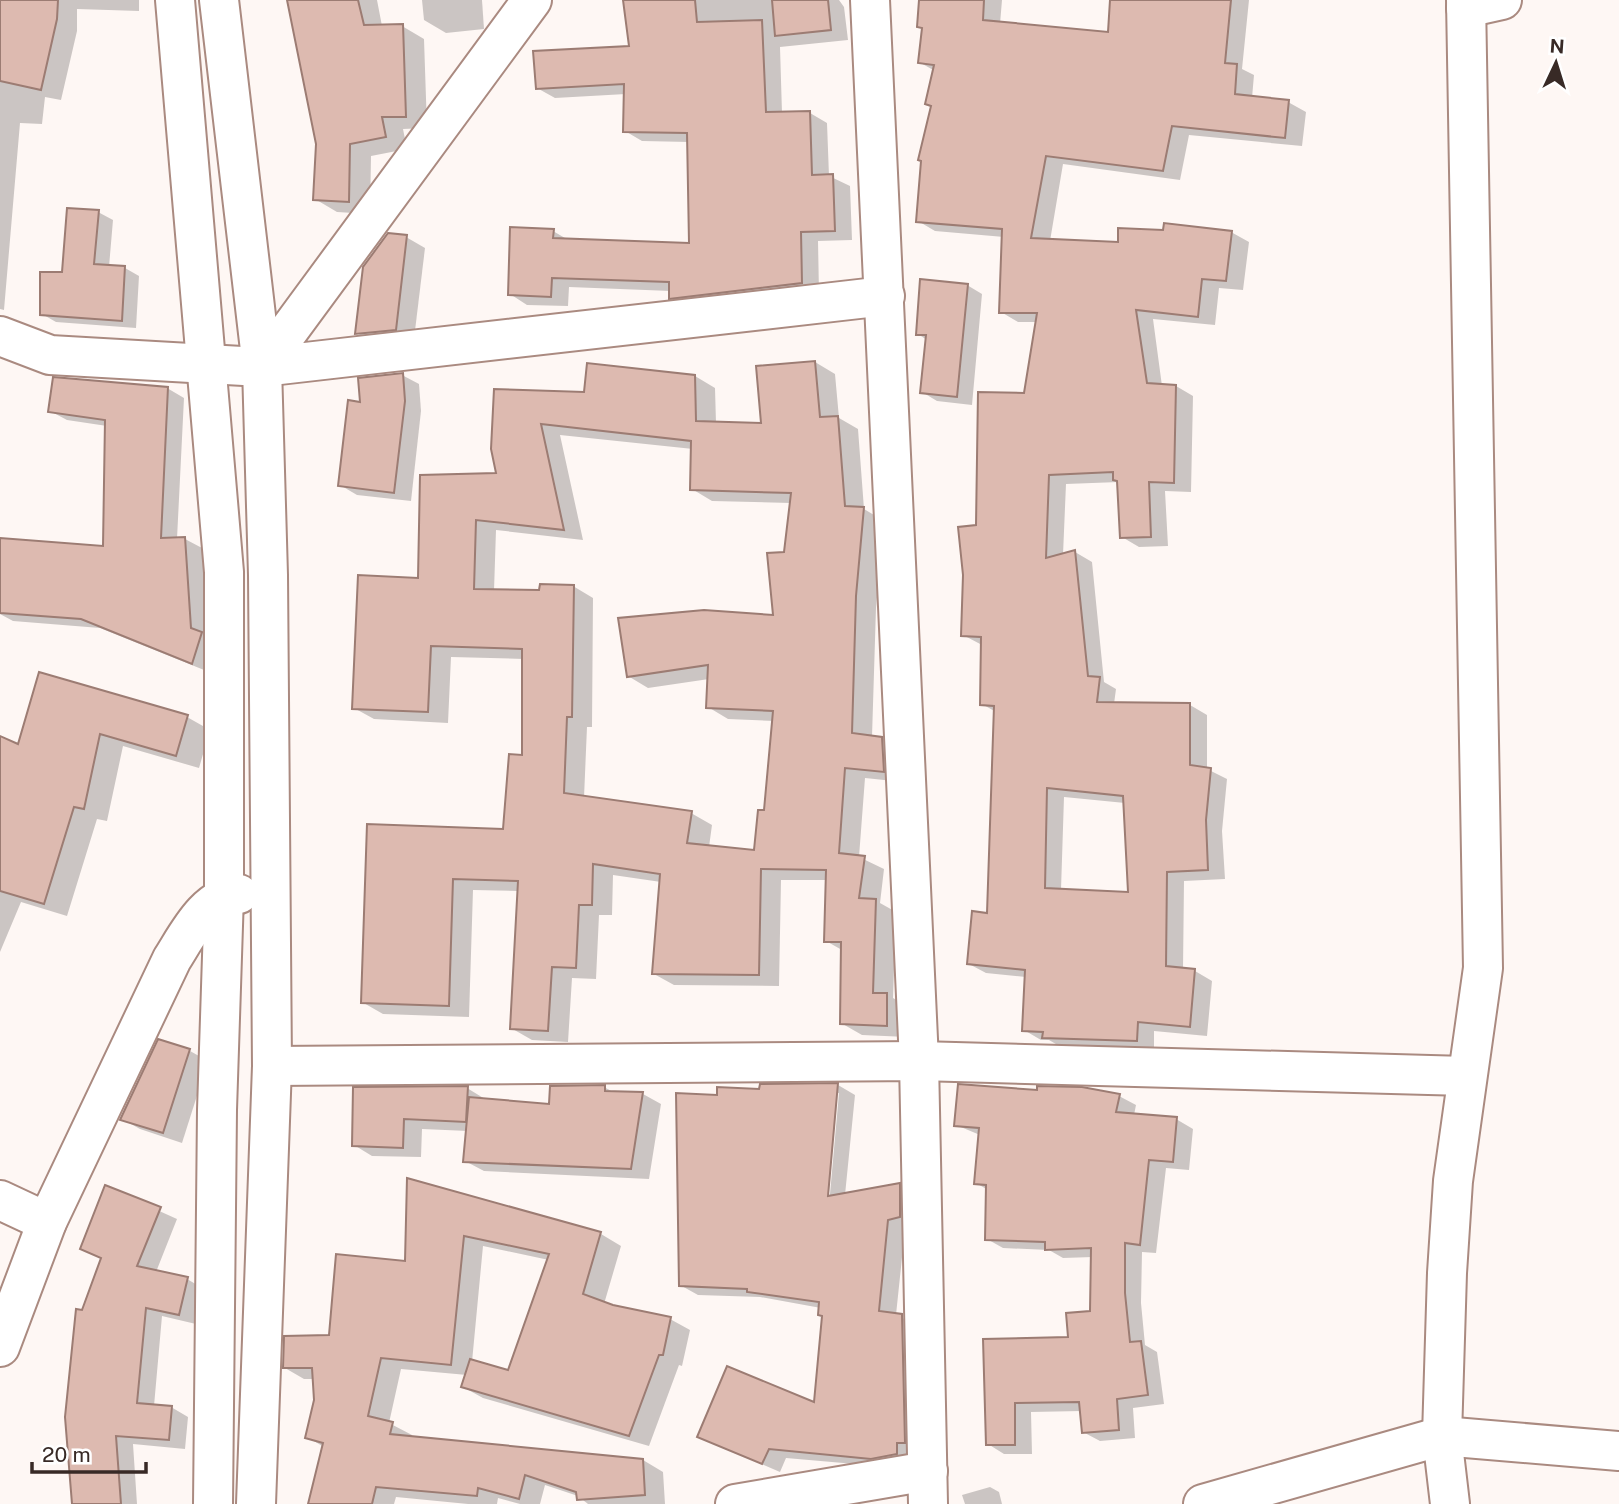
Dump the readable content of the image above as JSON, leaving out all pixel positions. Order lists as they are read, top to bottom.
{
  "scale_bar": "20 m",
  "north": "top"
}
